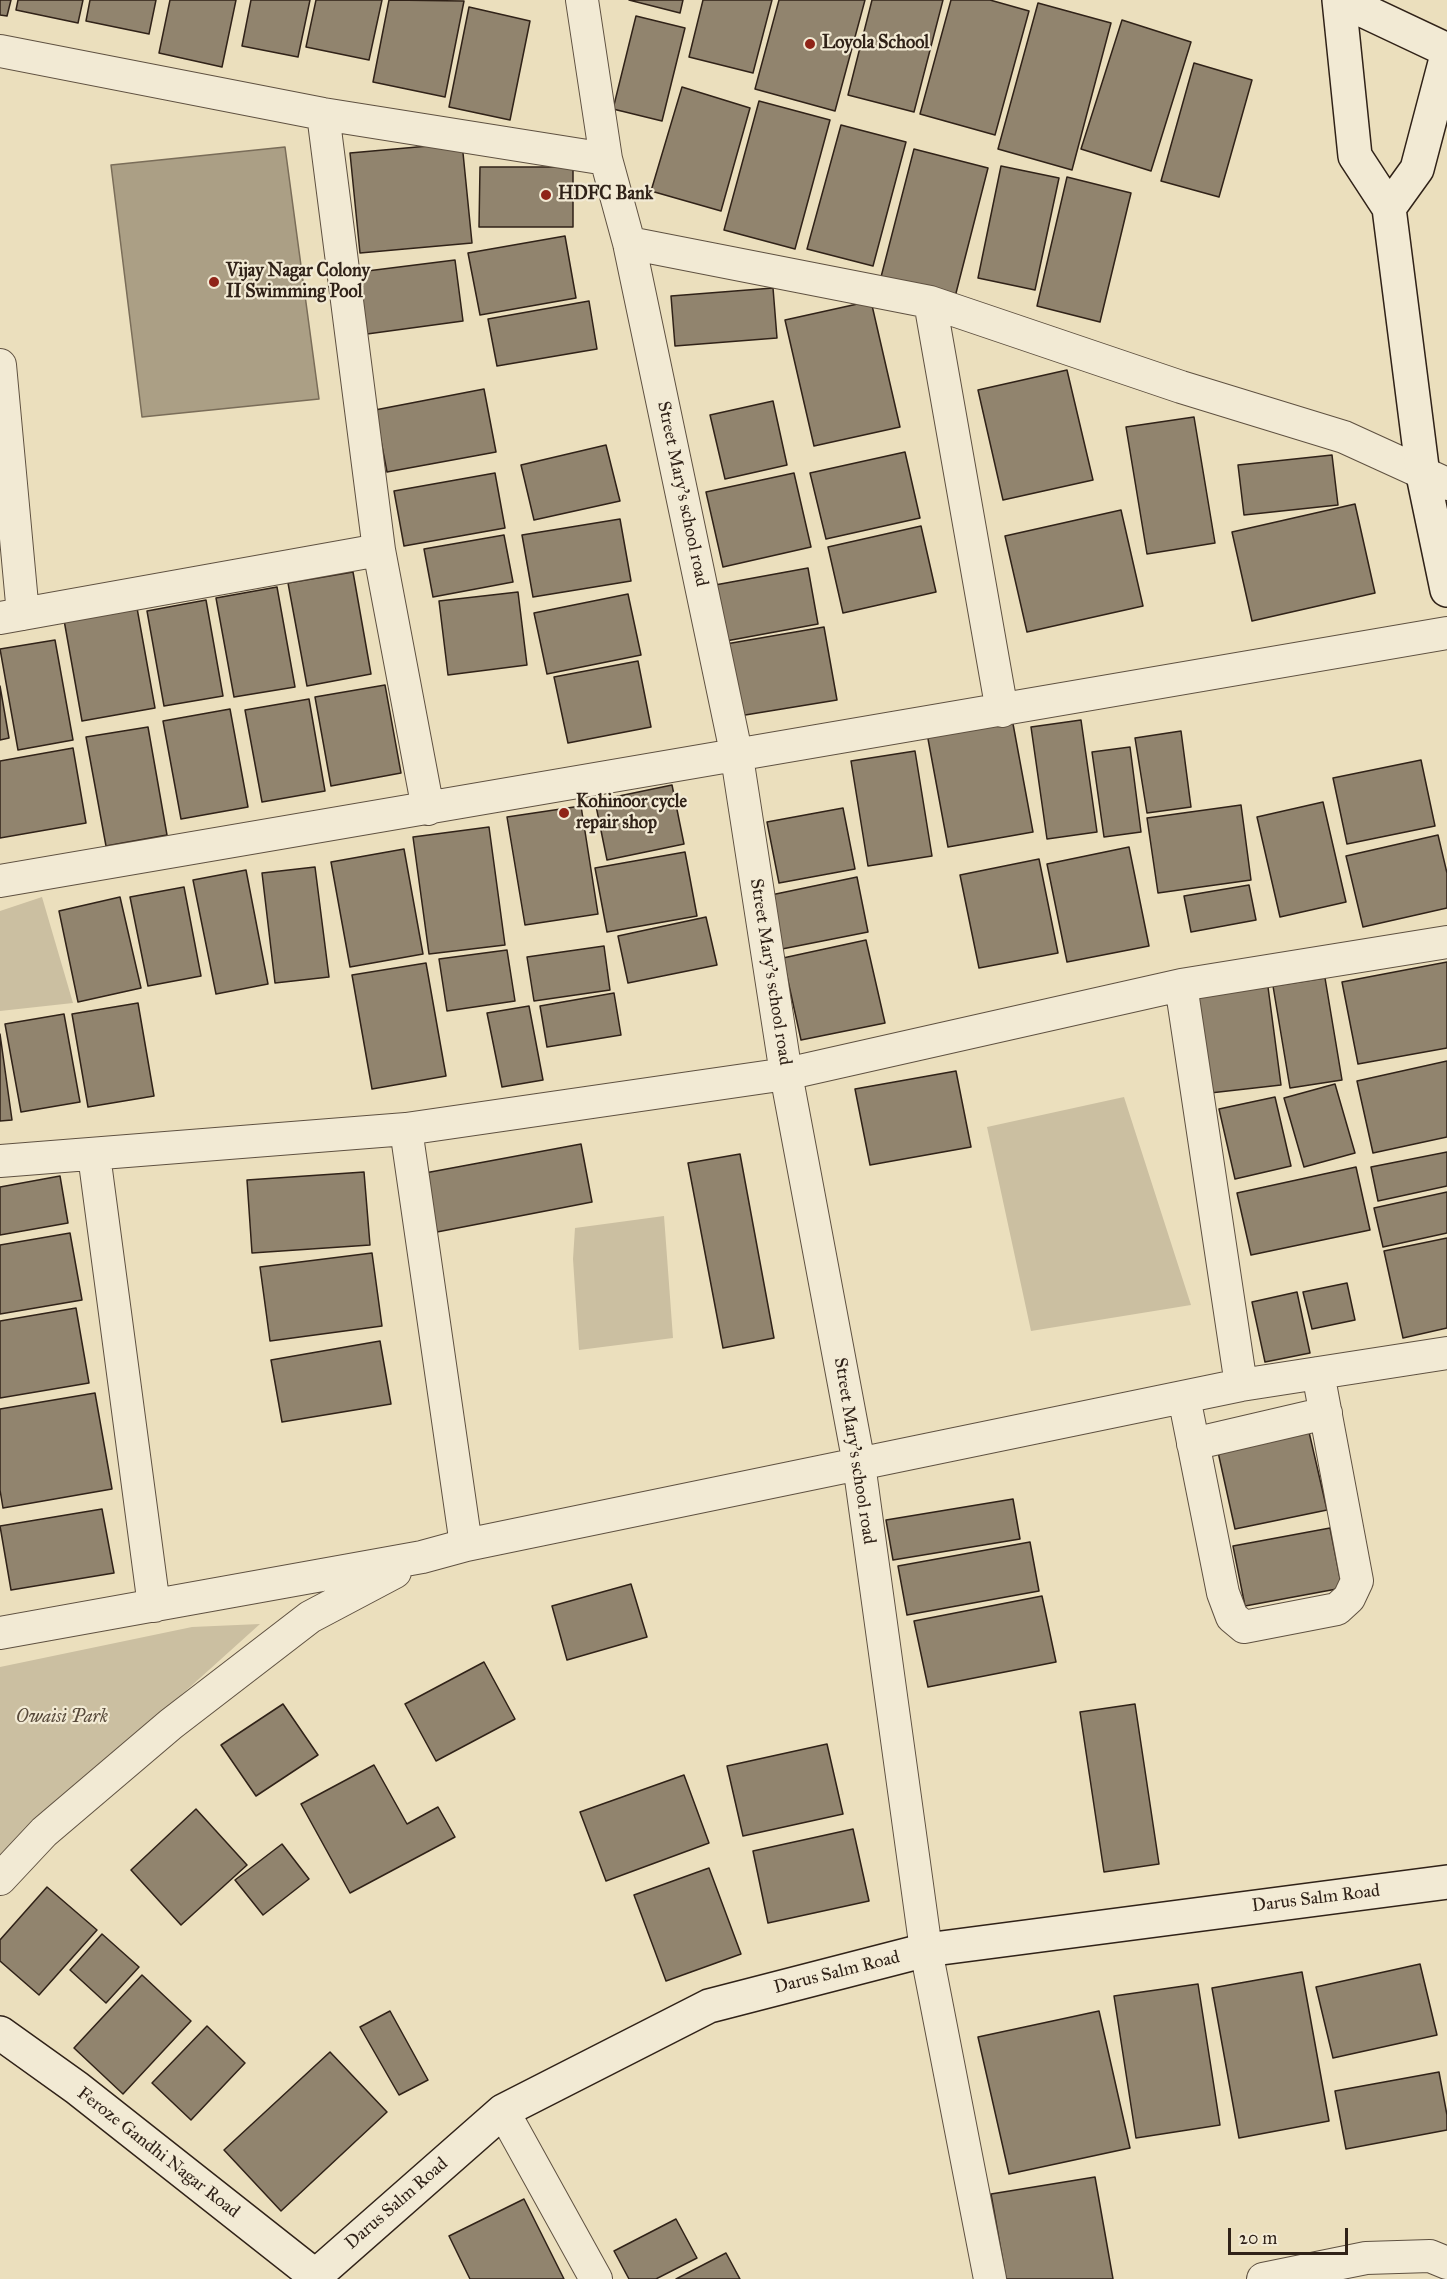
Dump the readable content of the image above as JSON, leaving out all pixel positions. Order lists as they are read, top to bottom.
{
  "streets": {
    "main road": ["Darus Salm Road", "Feroze Gandhi Nagar Road"],
    "street": ["Street Mary's school road"]
  },
  "crossings": [
    ["Street Mary's school road", "Darus Salm Road"],
    ["Darus Salm Road", "Feroze Gandhi Nagar Road"]
  ],
  "parks": ["Owaisi Park"],
  "places": [
    "Loyola School",
    "HDFC Bank",
    "Vijay Nagar Colony II Swimming Pool",
    "Kohinoor cycle repair shop"
  ],
  "scale_bar": "20 m"
}
